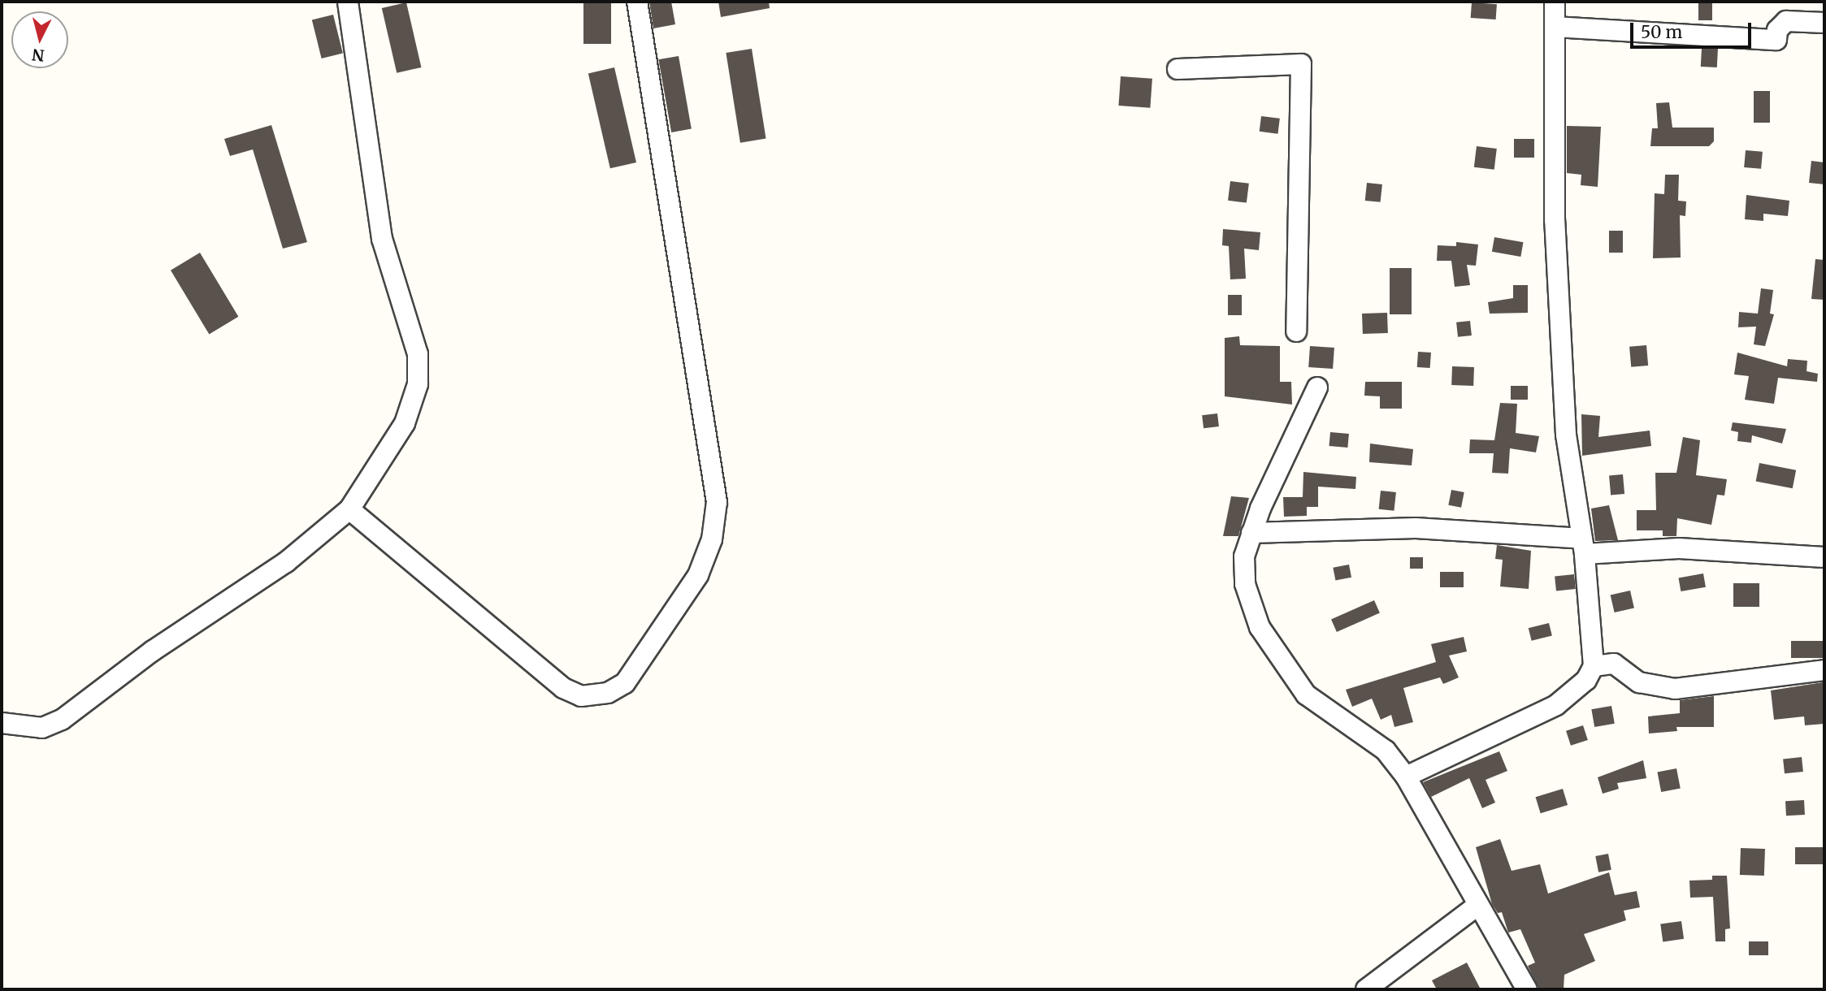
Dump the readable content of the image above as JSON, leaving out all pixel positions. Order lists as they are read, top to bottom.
{
  "scale_bar": "50 m",
  "north": "bottom"
}
